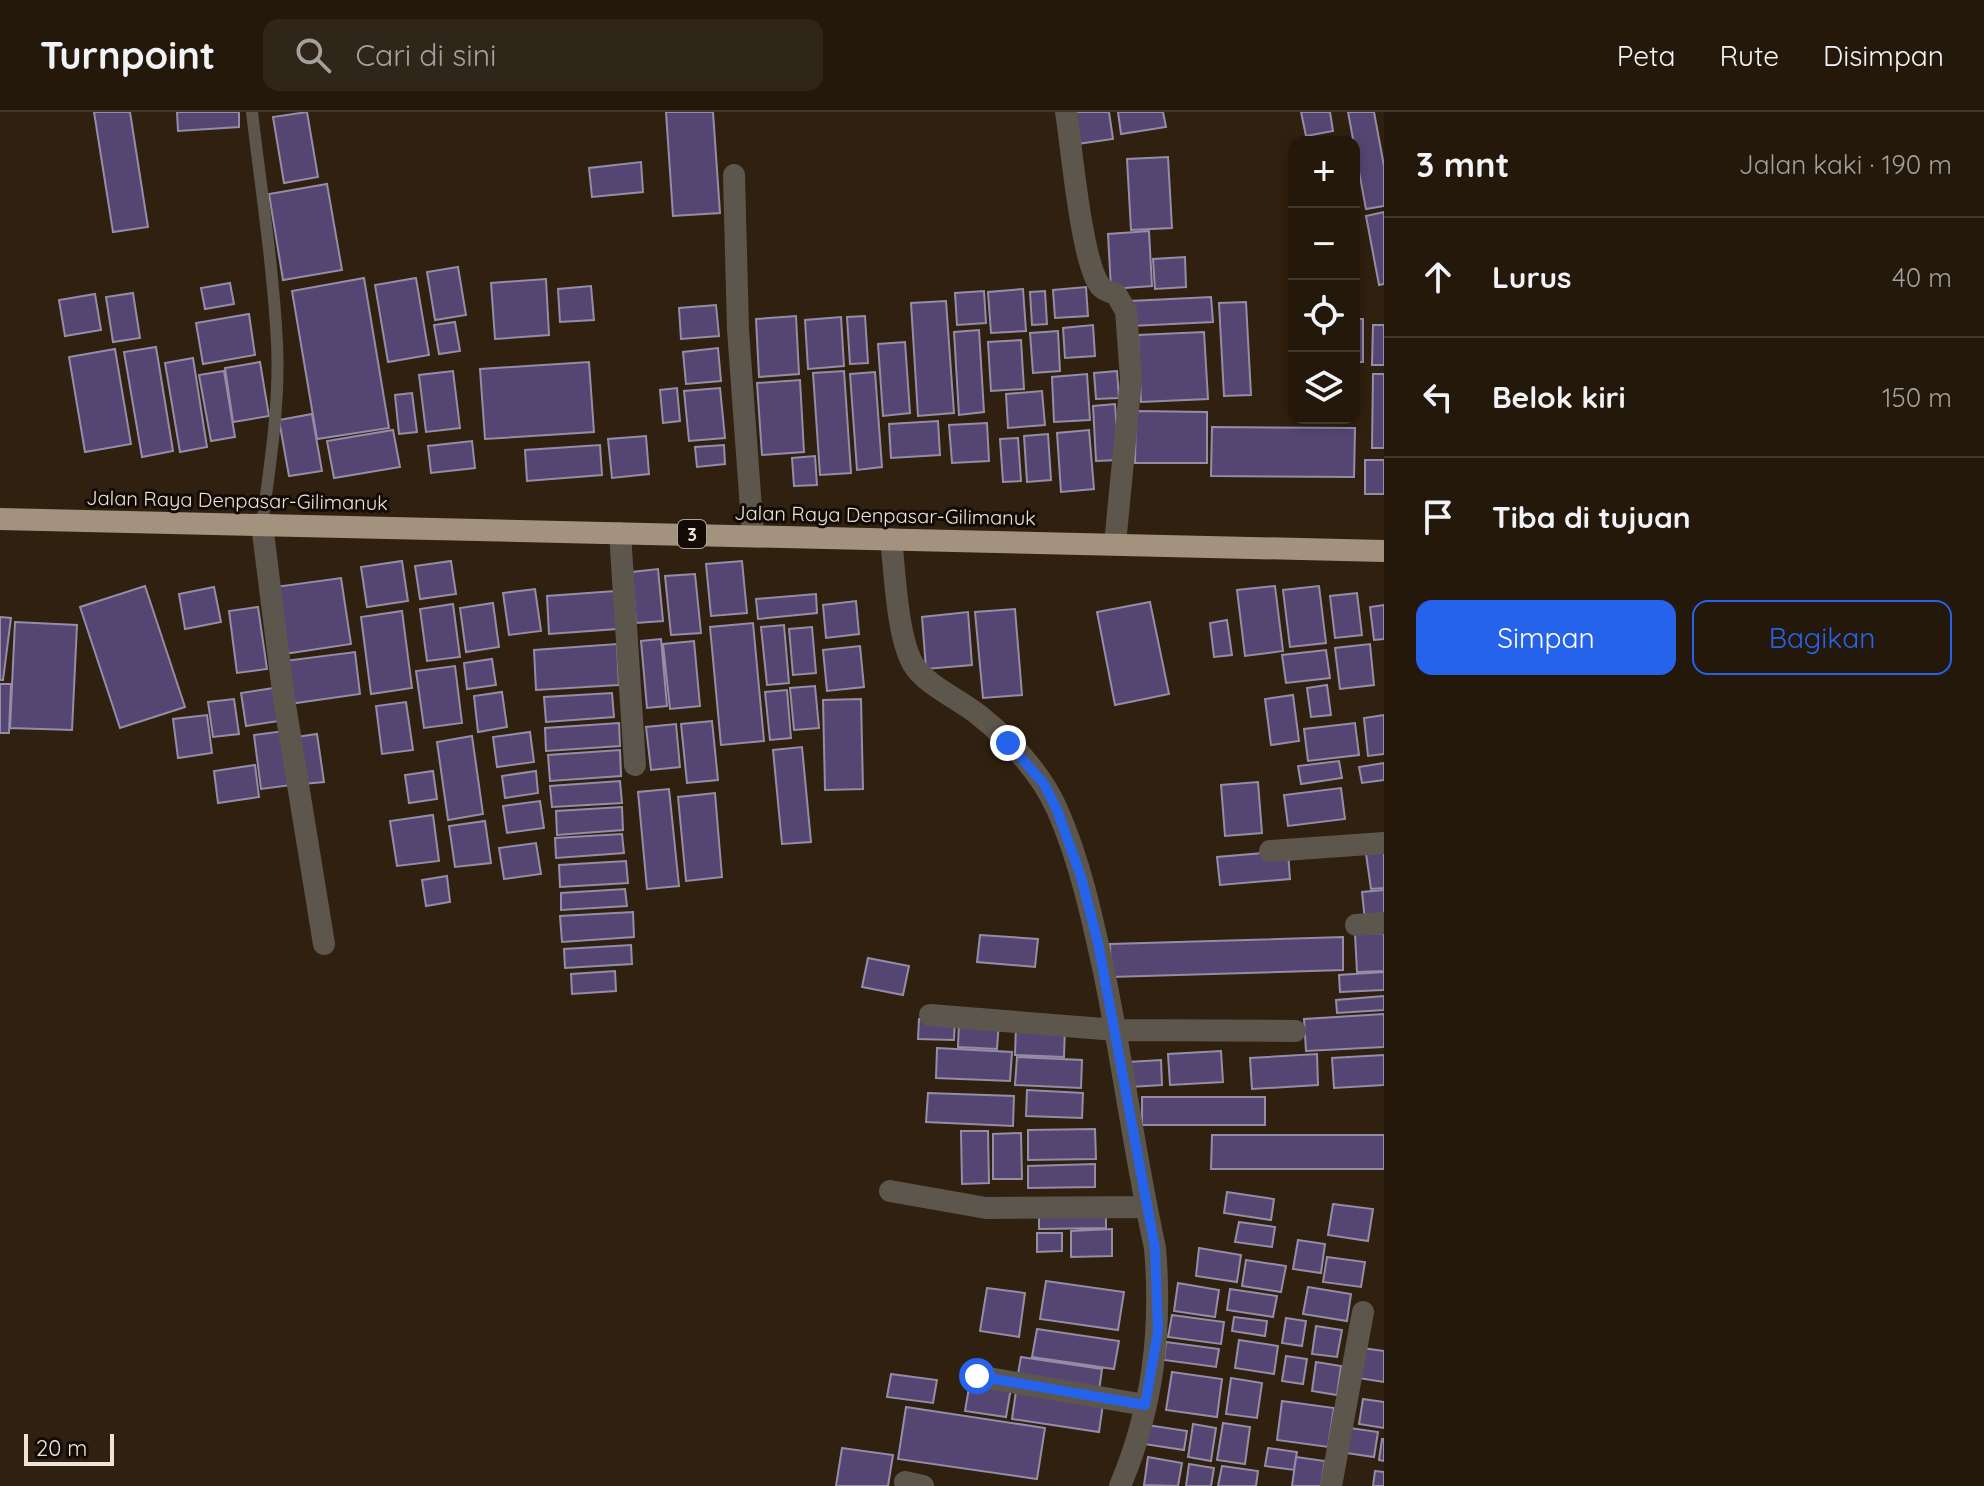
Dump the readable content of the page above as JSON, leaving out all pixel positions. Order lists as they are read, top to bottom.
{
  "streets": {
    "highway": ["Jalan Raya Denpasar-Gilimanuk", "3"]
  },
  "scale_bar": "20 m",
  "page": {
    "header": "Turnpoint",
    "search": "Cari di sini",
    "nav": ["Peta", "Rute", "Disimpan"],
    "heading": ["3 mnt", "Jalan kaki · 190 m"],
    "map_buttons": ["+", "−"],
    "list": [
      ["Lurus", "40 m"],
      ["Belok kiri", "150 m"],
      "Tiba di tujuan"
    ],
    "buttons": ["Simpan", "Bagikan"],
    "scale": "20 m"
  }
}
